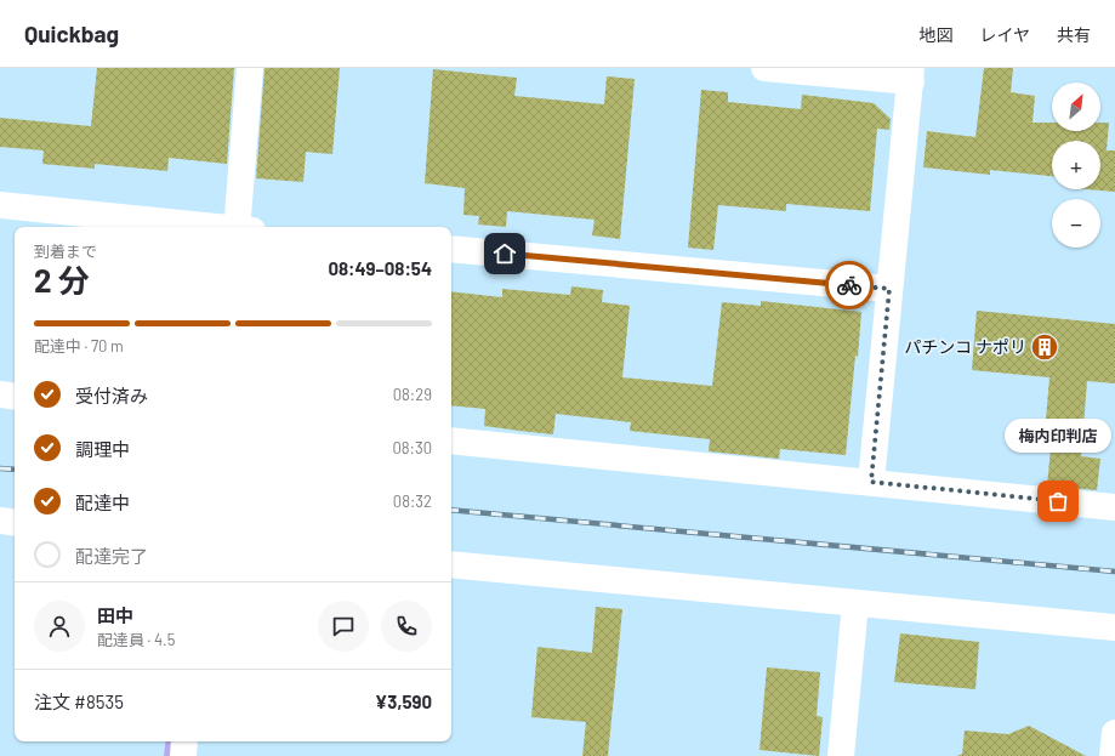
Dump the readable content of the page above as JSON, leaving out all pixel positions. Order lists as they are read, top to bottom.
{
  "places": {
    "building": ["パチンコ ナポリ"],
    "other": ["梅内印判店"]
  },
  "north": "top right",
  "page": {
    "header": "Quickbag",
    "nav": ["地図", "レイヤ", "共有"],
    "map_buttons": ["+", "−"],
    "heading": ["2 分", "到着まで", "08:49–08:54"],
    "panel": [
      "田中",
      "配達員 · 4.5",
      "注文 #8535",
      "¥3,590"
    ],
    "bar": "配達中 · 70 m",
    "list": [
      ["受付済み", "08:29"],
      ["調理中", "08:30"],
      ["配達中", "08:32"],
      "配達完了"
    ],
    "bubble": "梅内印判店"
  }
}
